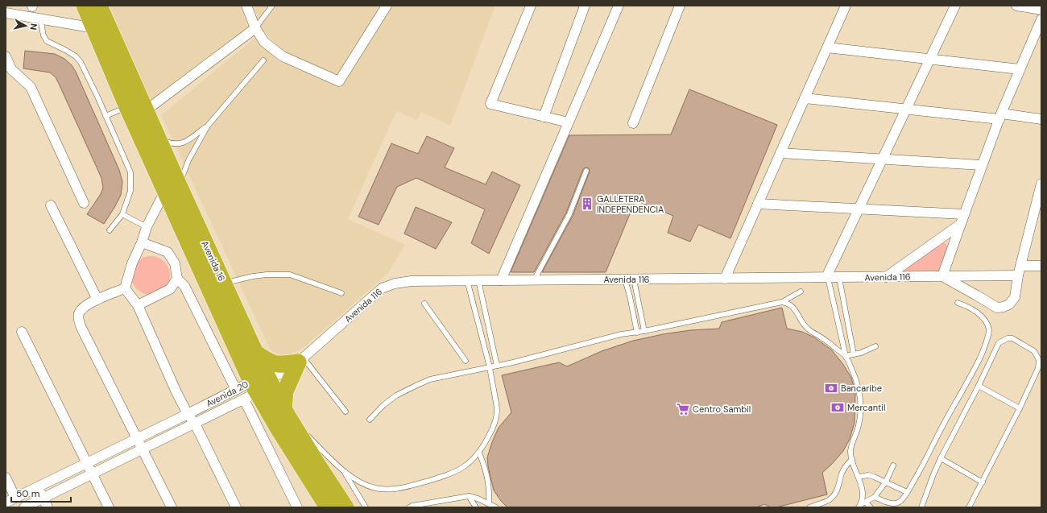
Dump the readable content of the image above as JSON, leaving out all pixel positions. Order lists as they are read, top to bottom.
{
  "streets": {
    "highway": ["Avenida 16"],
    "street": ["Avenida 116", "Avenida 20"]
  },
  "crossings": [
    ["Avenida 16", "Avenida 116"],
    ["Avenida 16", "Avenida 20"],
    ["Avenida 116", "Avenida 20"]
  ],
  "places": {
    "building": ["GALLETERA INDEPENDENCIA"],
    "bank": ["Bancaribe", "Mercantil"],
    "supermarket": ["Centro Sambil"]
  },
  "scale_bar": "50 m",
  "north": "right"
}
